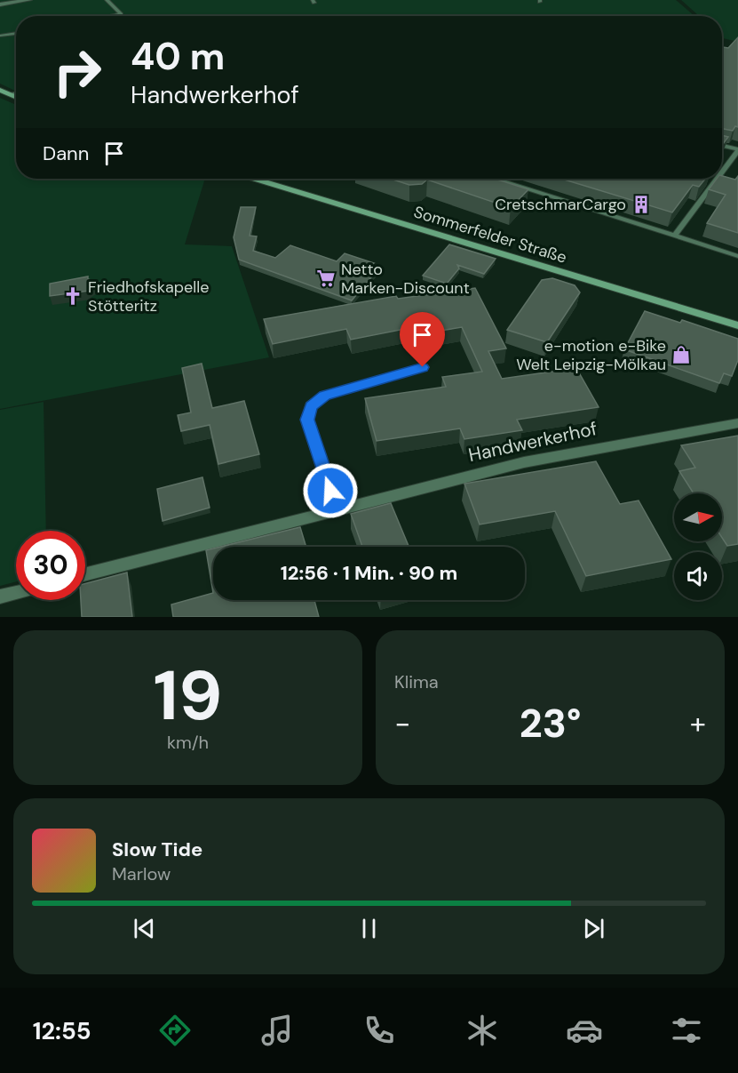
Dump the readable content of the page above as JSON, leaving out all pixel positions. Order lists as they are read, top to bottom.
{
  "streets": {
    "main road": ["Sommerfelder Straße"],
    "street": ["Handwerkerhof"]
  },
  "places": {
    "building": ["CretschmarCargo"],
    "supermarket": ["Netto Marken-Discount"],
    "church": ["Friedhofskapelle Stötteritz"],
    "shop": ["e-motion e-Bike Welt Leipzig-Mölkau"]
  },
  "north": "right",
  "page": {
    "turn": ["40 m", "Handwerkerhof"],
    "then": "Dann",
    "limit": "30",
    "trip": "12:56 · 1 Min. · 90 m",
    "tile": [
      ["19", "km/h"],
      "Klima"
    ],
    "heat": ["−", "23°", "+"],
    "song": ["Slow Tide", "Marlow"],
    "tabs": "12:55"
  }
}
